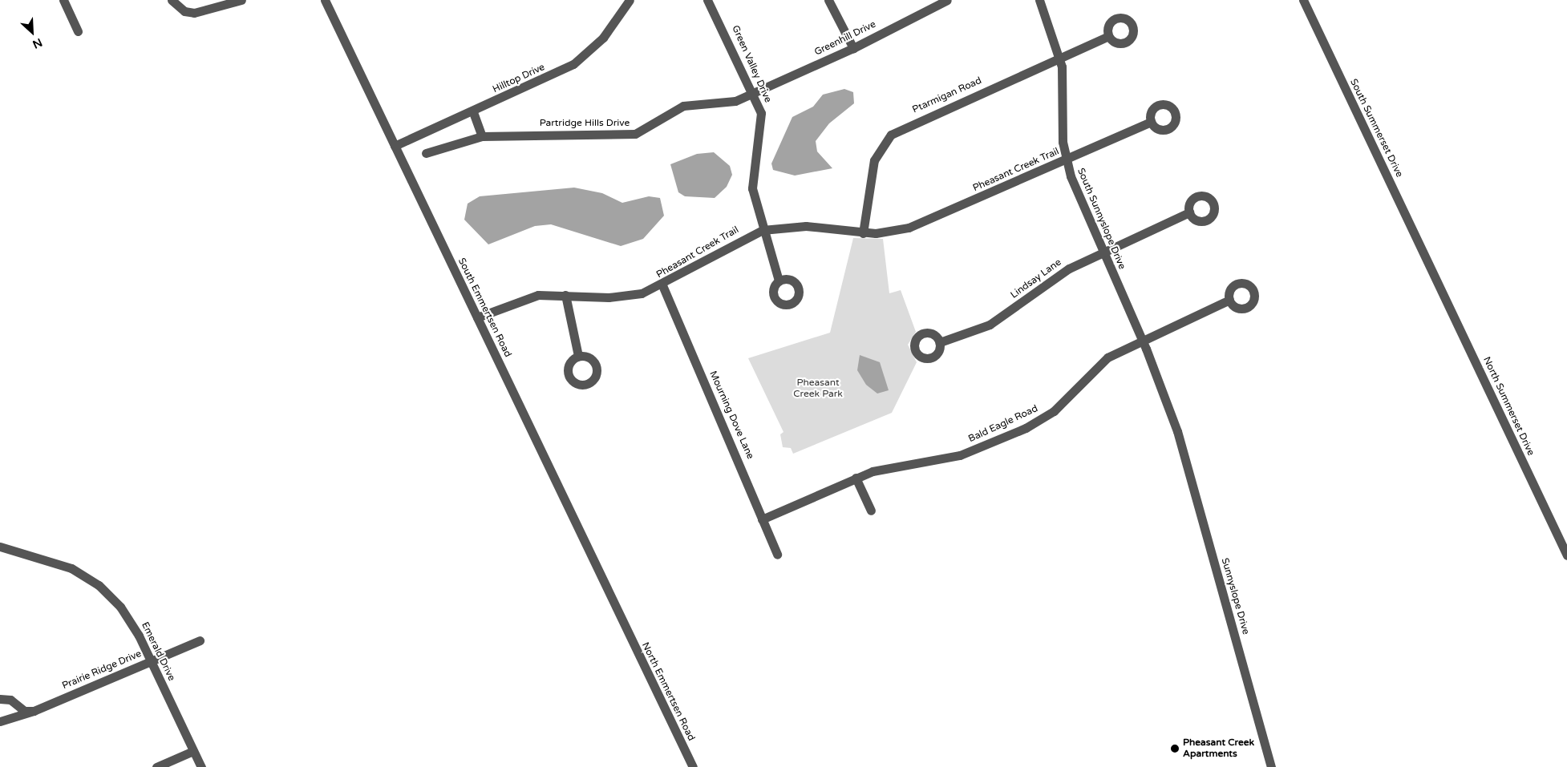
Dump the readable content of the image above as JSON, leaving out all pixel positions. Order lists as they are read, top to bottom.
{
  "streets": {
    "street": [
      "Greenhill Drive",
      "Green Valley Drive",
      "Hilltop Drive",
      "Ptarmigan Road",
      "Partridge Hills Drive",
      "South Summerset Drive",
      "Pheasant Creek Trail",
      "South Sunnyslope Drive",
      "Lindsay Lane",
      "South Emmertsen Road",
      "North Summerset Drive",
      "Mourning Dove Lane",
      "Bald Eagle Road",
      "Sunnyslope Drive",
      "Emerald Drive",
      "Prairie Ridge Drive",
      "North Emmertsen Road"
    ]
  },
  "crossings": [
    ["Greenhill Drive", "Green Valley Drive"],
    ["Greenhill Drive", "Partridge Hills Drive"],
    ["Green Valley Drive", "Partridge Hills Drive"],
    ["Green Valley Drive", "Pheasant Creek Trail"],
    ["Hilltop Drive", "South Emmertsen Road"],
    ["Ptarmigan Road", "Pheasant Creek Trail"],
    ["Ptarmigan Road", "South Sunnyslope Drive"],
    ["South Summerset Drive", "North Summerset Drive"],
    ["Pheasant Creek Trail", "South Sunnyslope Drive"],
    ["Pheasant Creek Trail", "South Emmertsen Road"],
    ["Pheasant Creek Trail", "Mourning Dove Lane"],
    ["South Sunnyslope Drive", "Lindsay Lane"],
    ["South Sunnyslope Drive", "Bald Eagle Road"],
    ["South Sunnyslope Drive", "Sunnyslope Drive"],
    ["South Emmertsen Road", "North Emmertsen Road"],
    ["Mourning Dove Lane", "Bald Eagle Road"],
    ["Emerald Drive", "Prairie Ridge Drive"]
  ],
  "parks": ["Pheasant Creek Park"],
  "places": ["Pheasant Creek Apartments"],
  "north": "bottom right"
}
